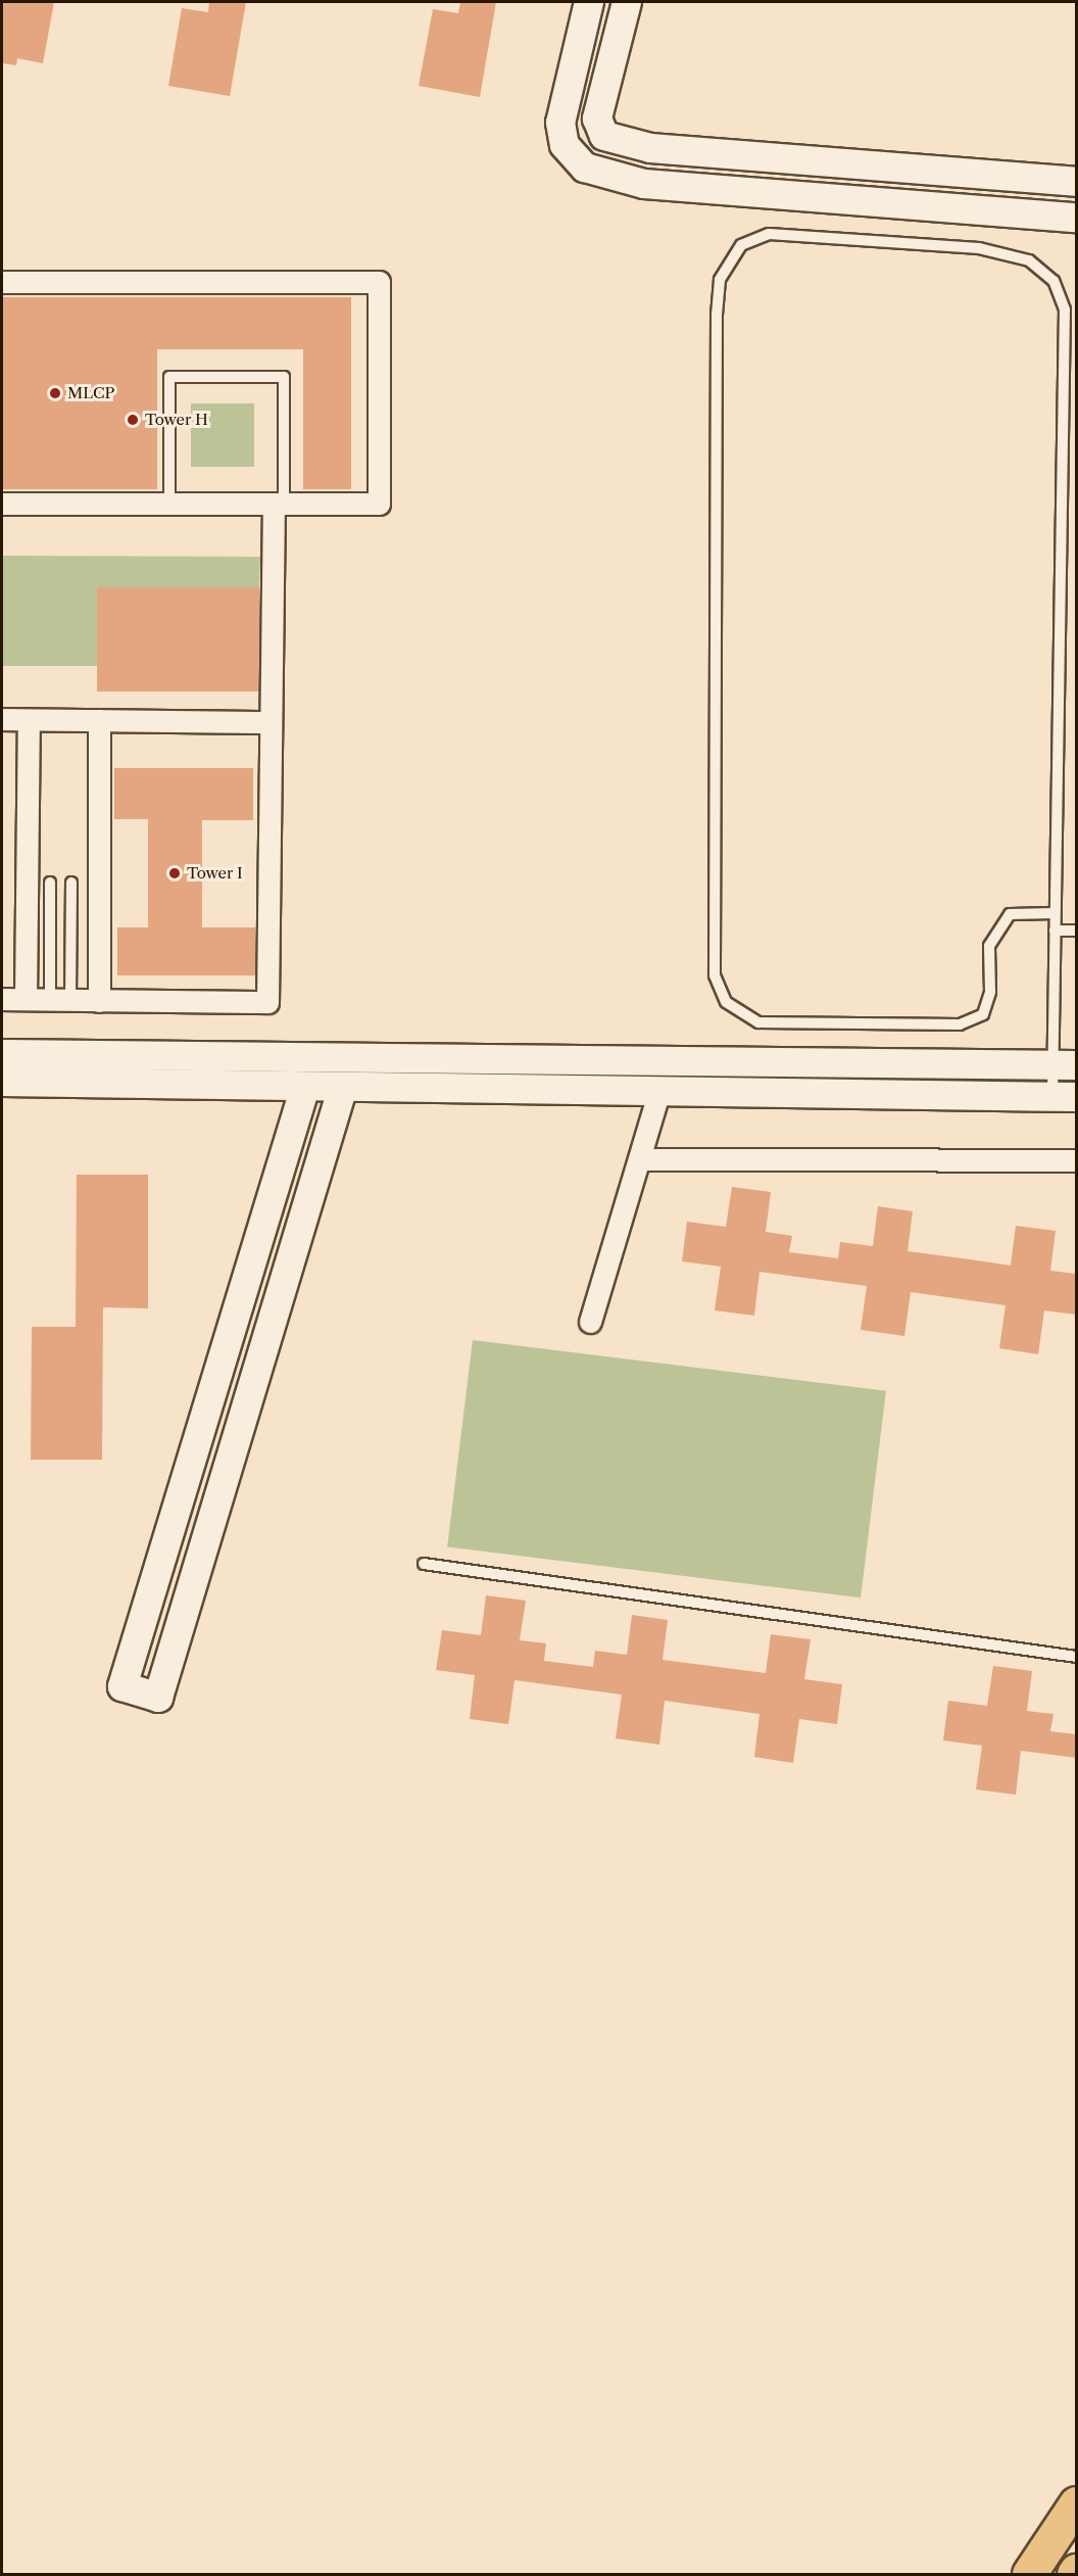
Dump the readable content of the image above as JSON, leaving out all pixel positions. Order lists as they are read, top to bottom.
{
  "places": ["MLCP", "Tower H", "Tower I"]
}
